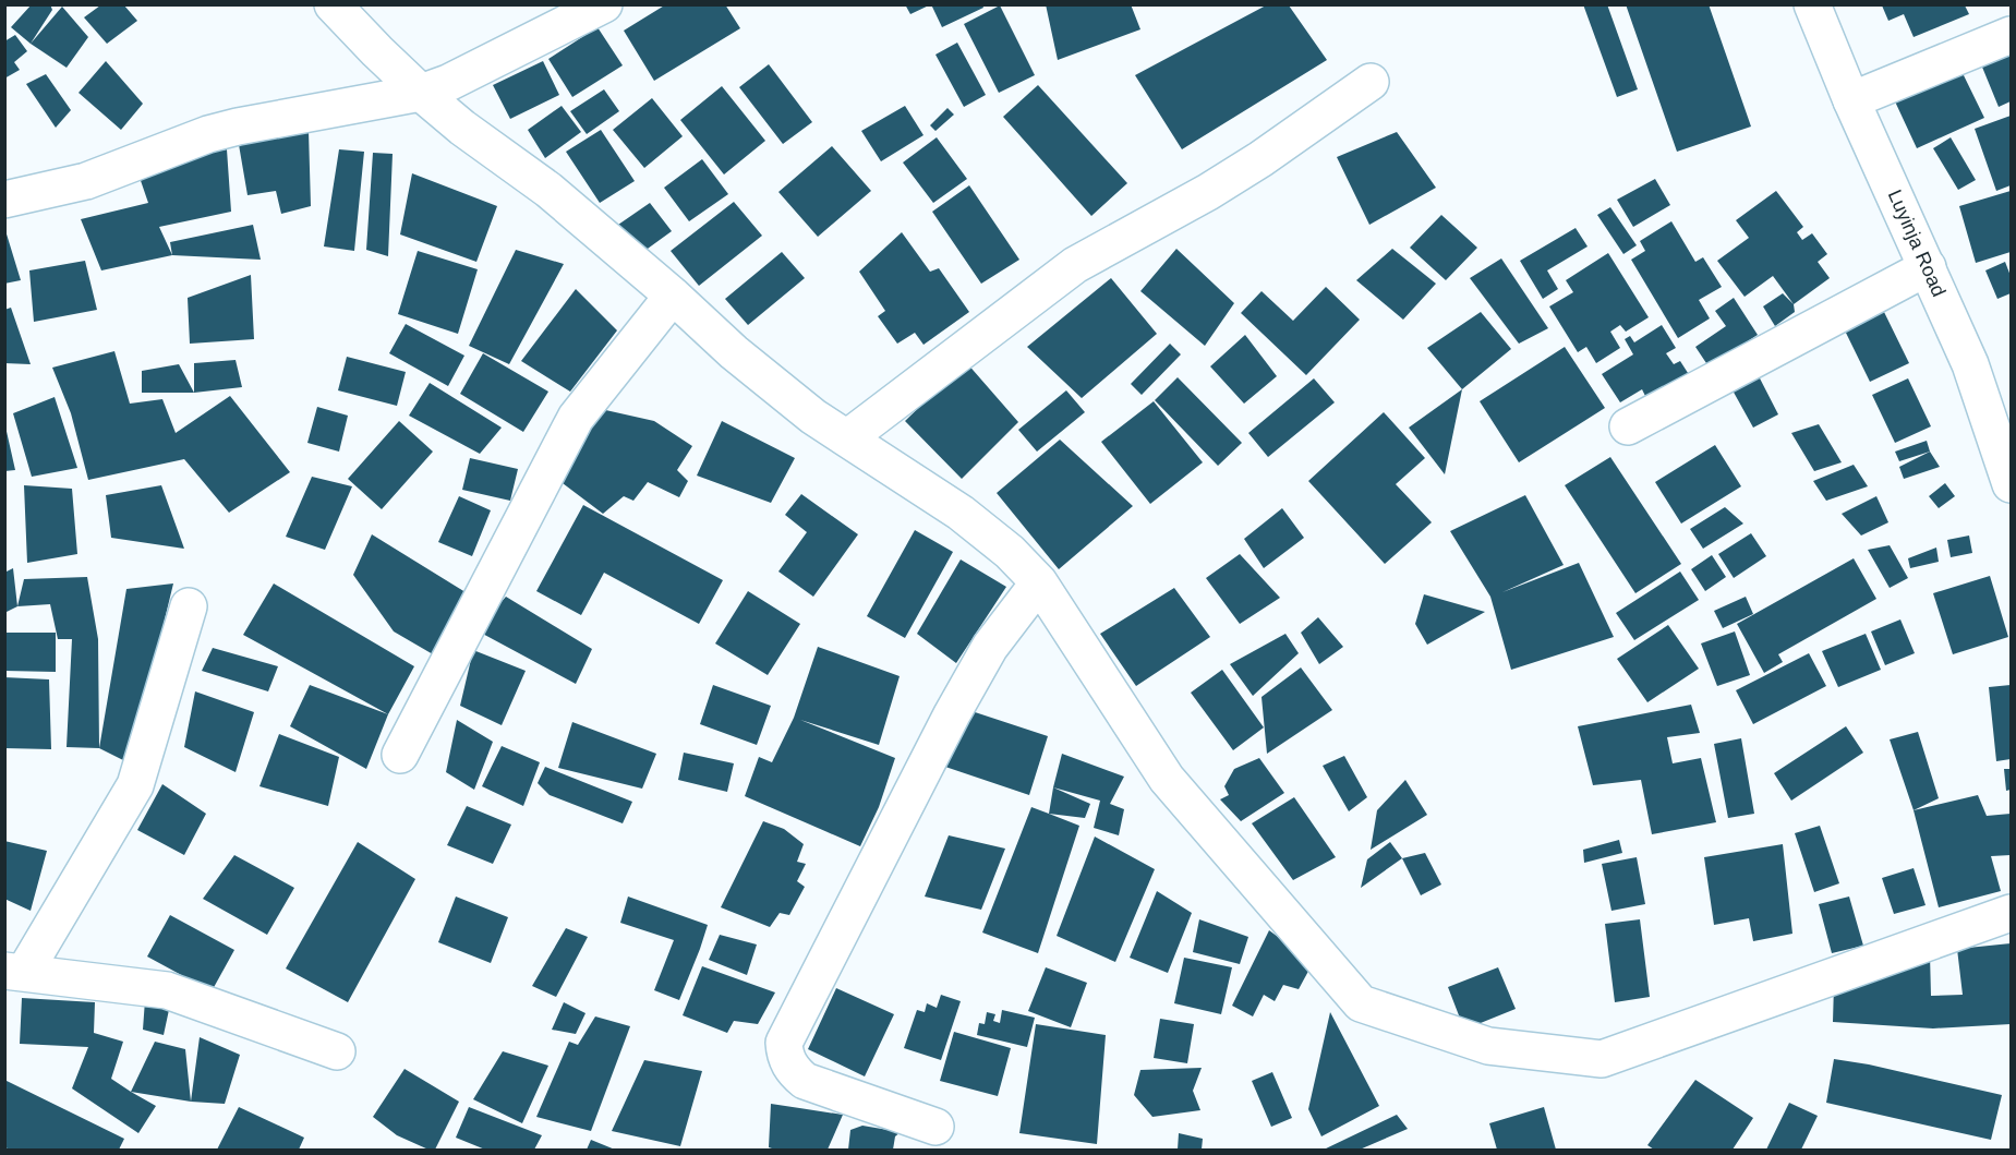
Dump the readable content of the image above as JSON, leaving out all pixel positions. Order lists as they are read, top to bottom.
{
  "streets": {
    "street": ["Luyinja Road"]
  }
}
